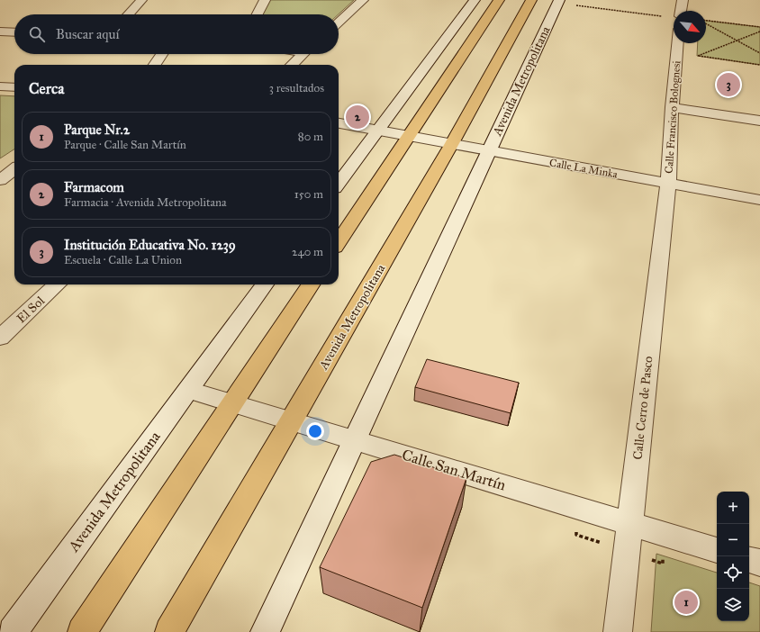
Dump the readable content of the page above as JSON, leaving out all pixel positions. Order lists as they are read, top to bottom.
{
  "streets": {
    "main road": ["Avenida Metropolitana"],
    "street": [
      "Calle Francisco Bolognesi",
      "Calle La Minka",
      "El Sol",
      "Calle Cerro de Pasco",
      "Calle San Martín"
    ]
  },
  "crossings": [
    ["Avenida Metropolitana", "Calle La Minka"],
    ["Avenida Metropolitana", "Calle San Martín"],
    ["Calle Francisco Bolognesi", "Calle La Minka"],
    ["Calle Francisco Bolognesi", "Calle Cerro de Pasco"],
    ["Calle La Minka", "Calle Cerro de Pasco"],
    ["Calle Cerro de Pasco", "Calle San Martín"]
  ],
  "north": "bottom right",
  "page": {
    "search": "Buscar aquí",
    "heading": ["Cerca", "3 resultados"],
    "pins": ["3", "2", "1"],
    "list": [
      {
        "mark": "1",
        "name": "Parque Nr.2",
        "note": "Parque · Calle San Martín",
        "value": "80 m"
      },
      {
        "mark": "2",
        "name": "Farmacom",
        "note": "Farmacia · Avenida Metropolitana",
        "value": "150 m"
      },
      {
        "mark": "3",
        "name": "Institución Educativa No. 1239",
        "note": "Escuela · Calle La Union",
        "value": "240 m"
      }
    ],
    "map_buttons": ["+", "−"]
  }
}
